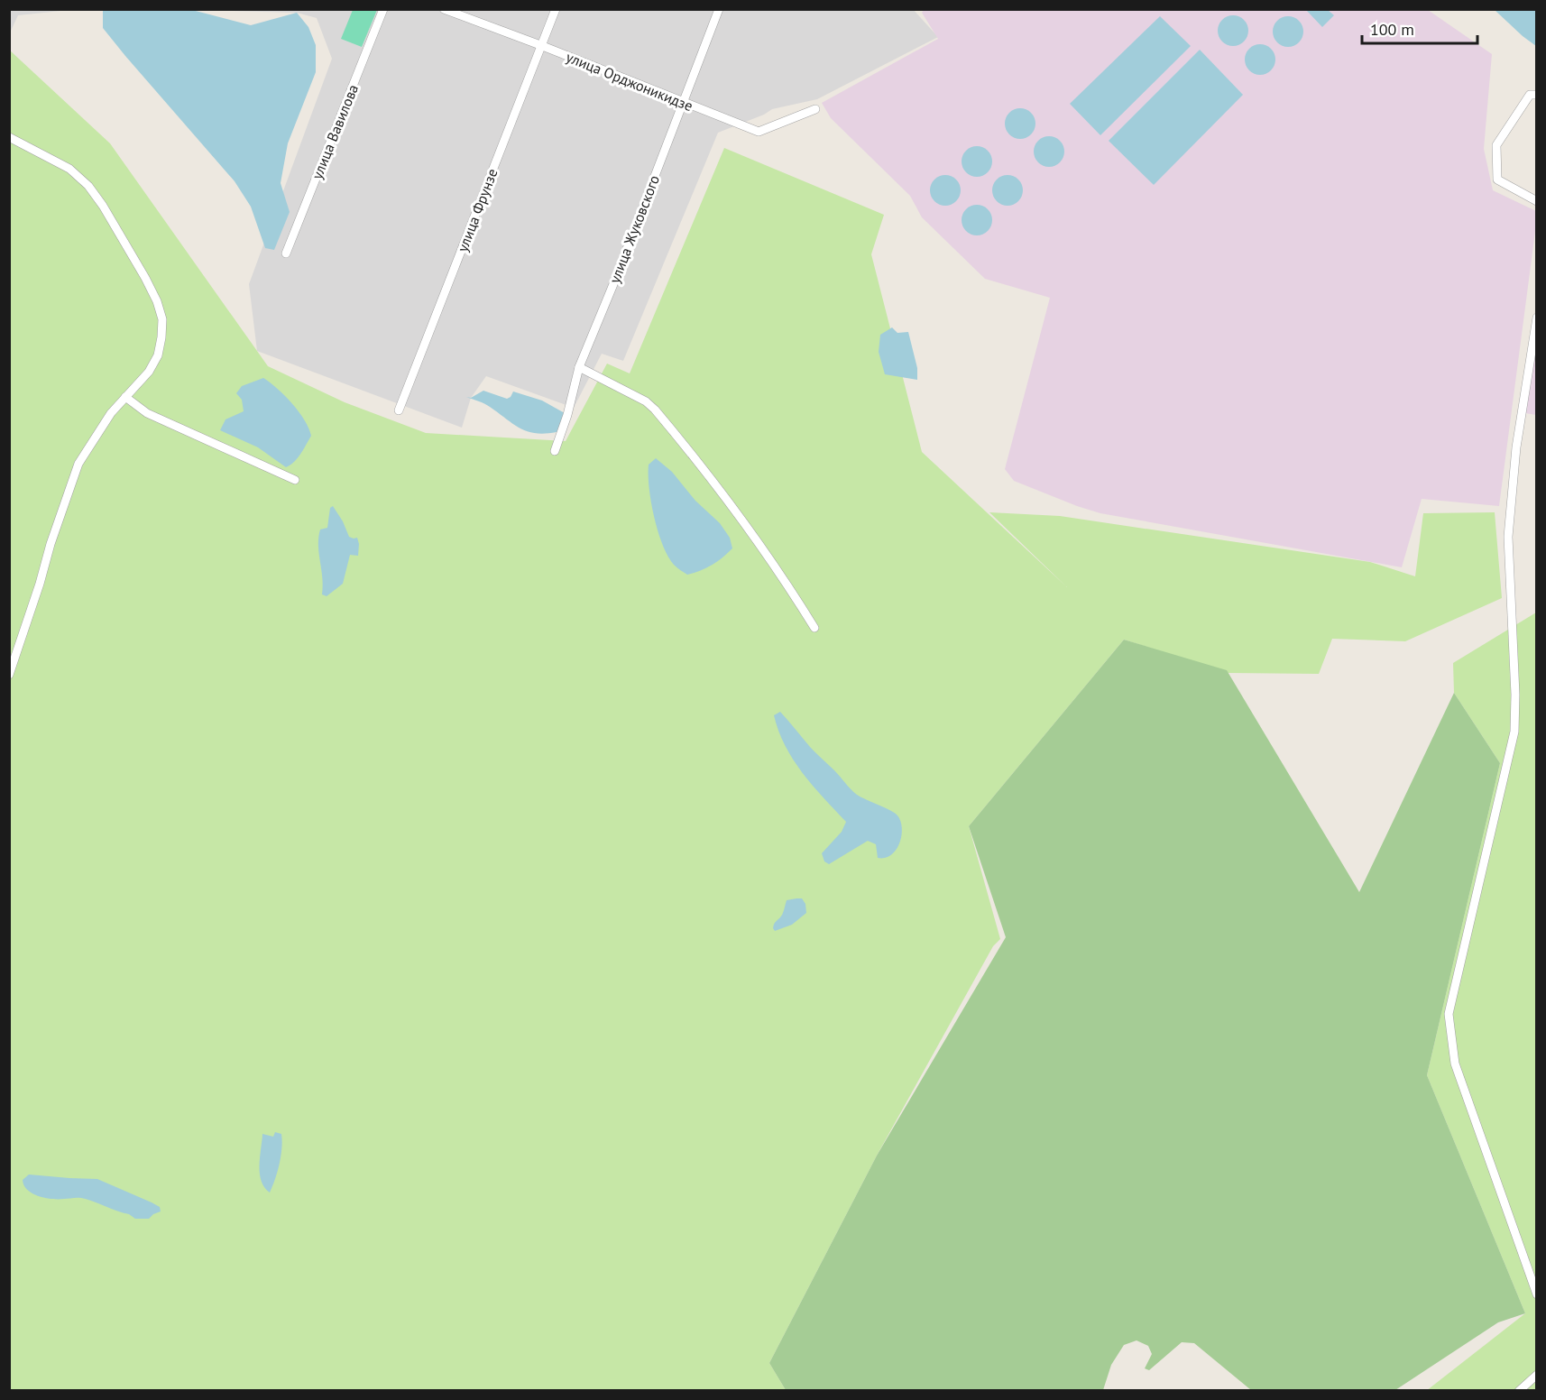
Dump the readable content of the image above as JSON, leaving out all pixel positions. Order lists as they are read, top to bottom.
{
  "streets": {
    "street": [
      "улица Орджоникидзе",
      "улица Вавилова",
      "улица Фрунзе",
      "улица Жуковского"
    ]
  },
  "crossings": [
    ["улица Орджоникидзе", "улица Фрунзе"],
    ["улица Орджоникидзе", "улица Жуковского"]
  ],
  "scale_bar": "100 m"
}
